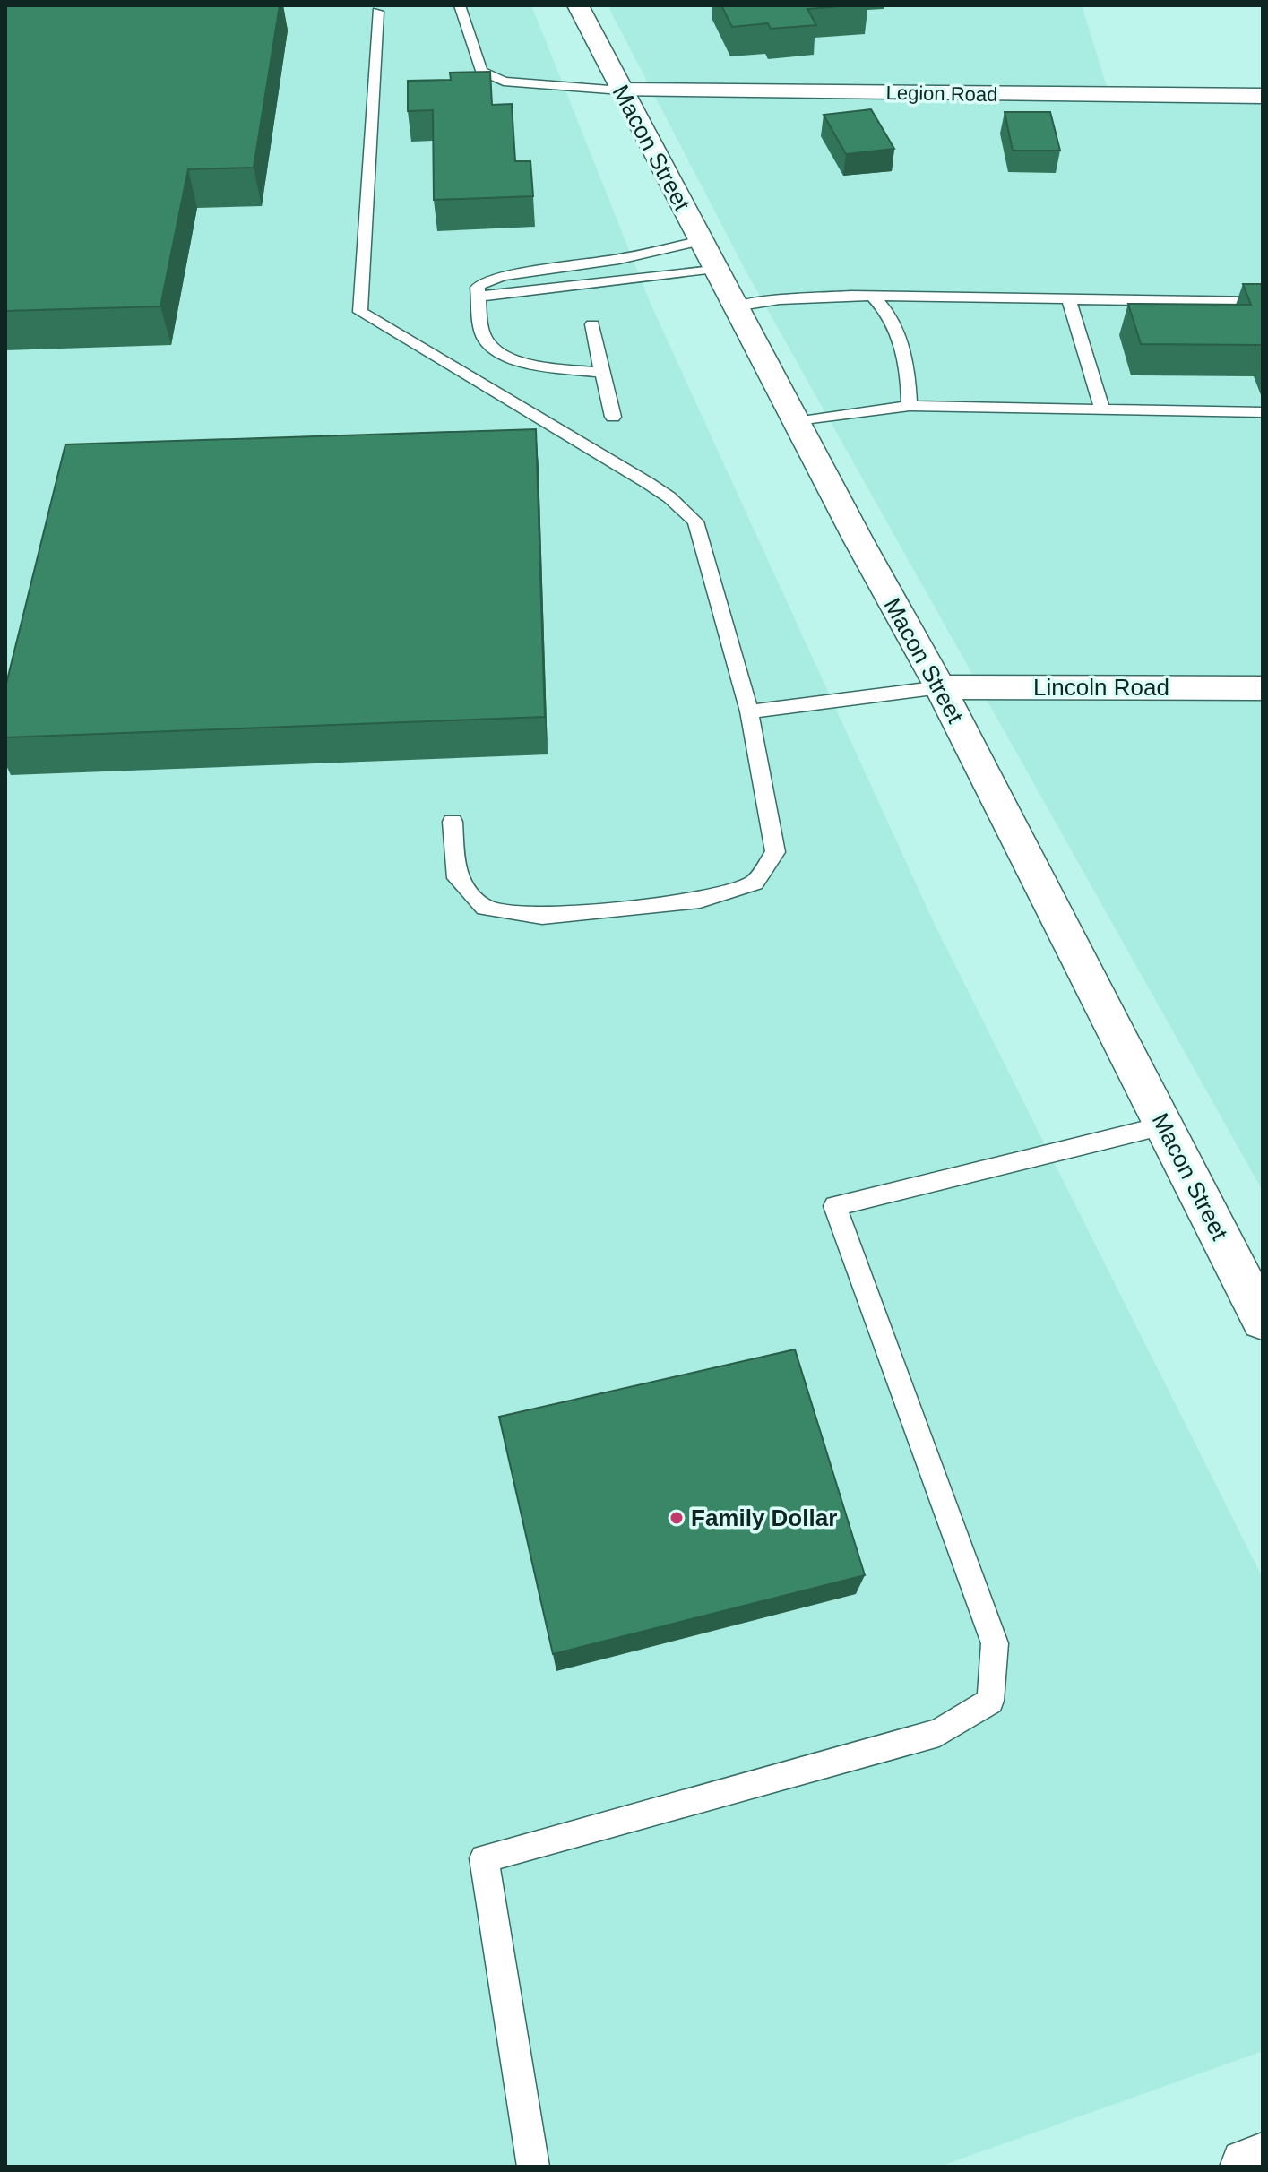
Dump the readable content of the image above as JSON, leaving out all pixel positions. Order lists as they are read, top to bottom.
{
  "streets": {
    "main road": ["Legion Road", "Macon Street", "Lincoln Road"]
  },
  "crossings": [
    ["Legion Road", "Macon Street"],
    ["Macon Street", "Lincoln Road"]
  ],
  "places": ["Family Dollar"]
}
